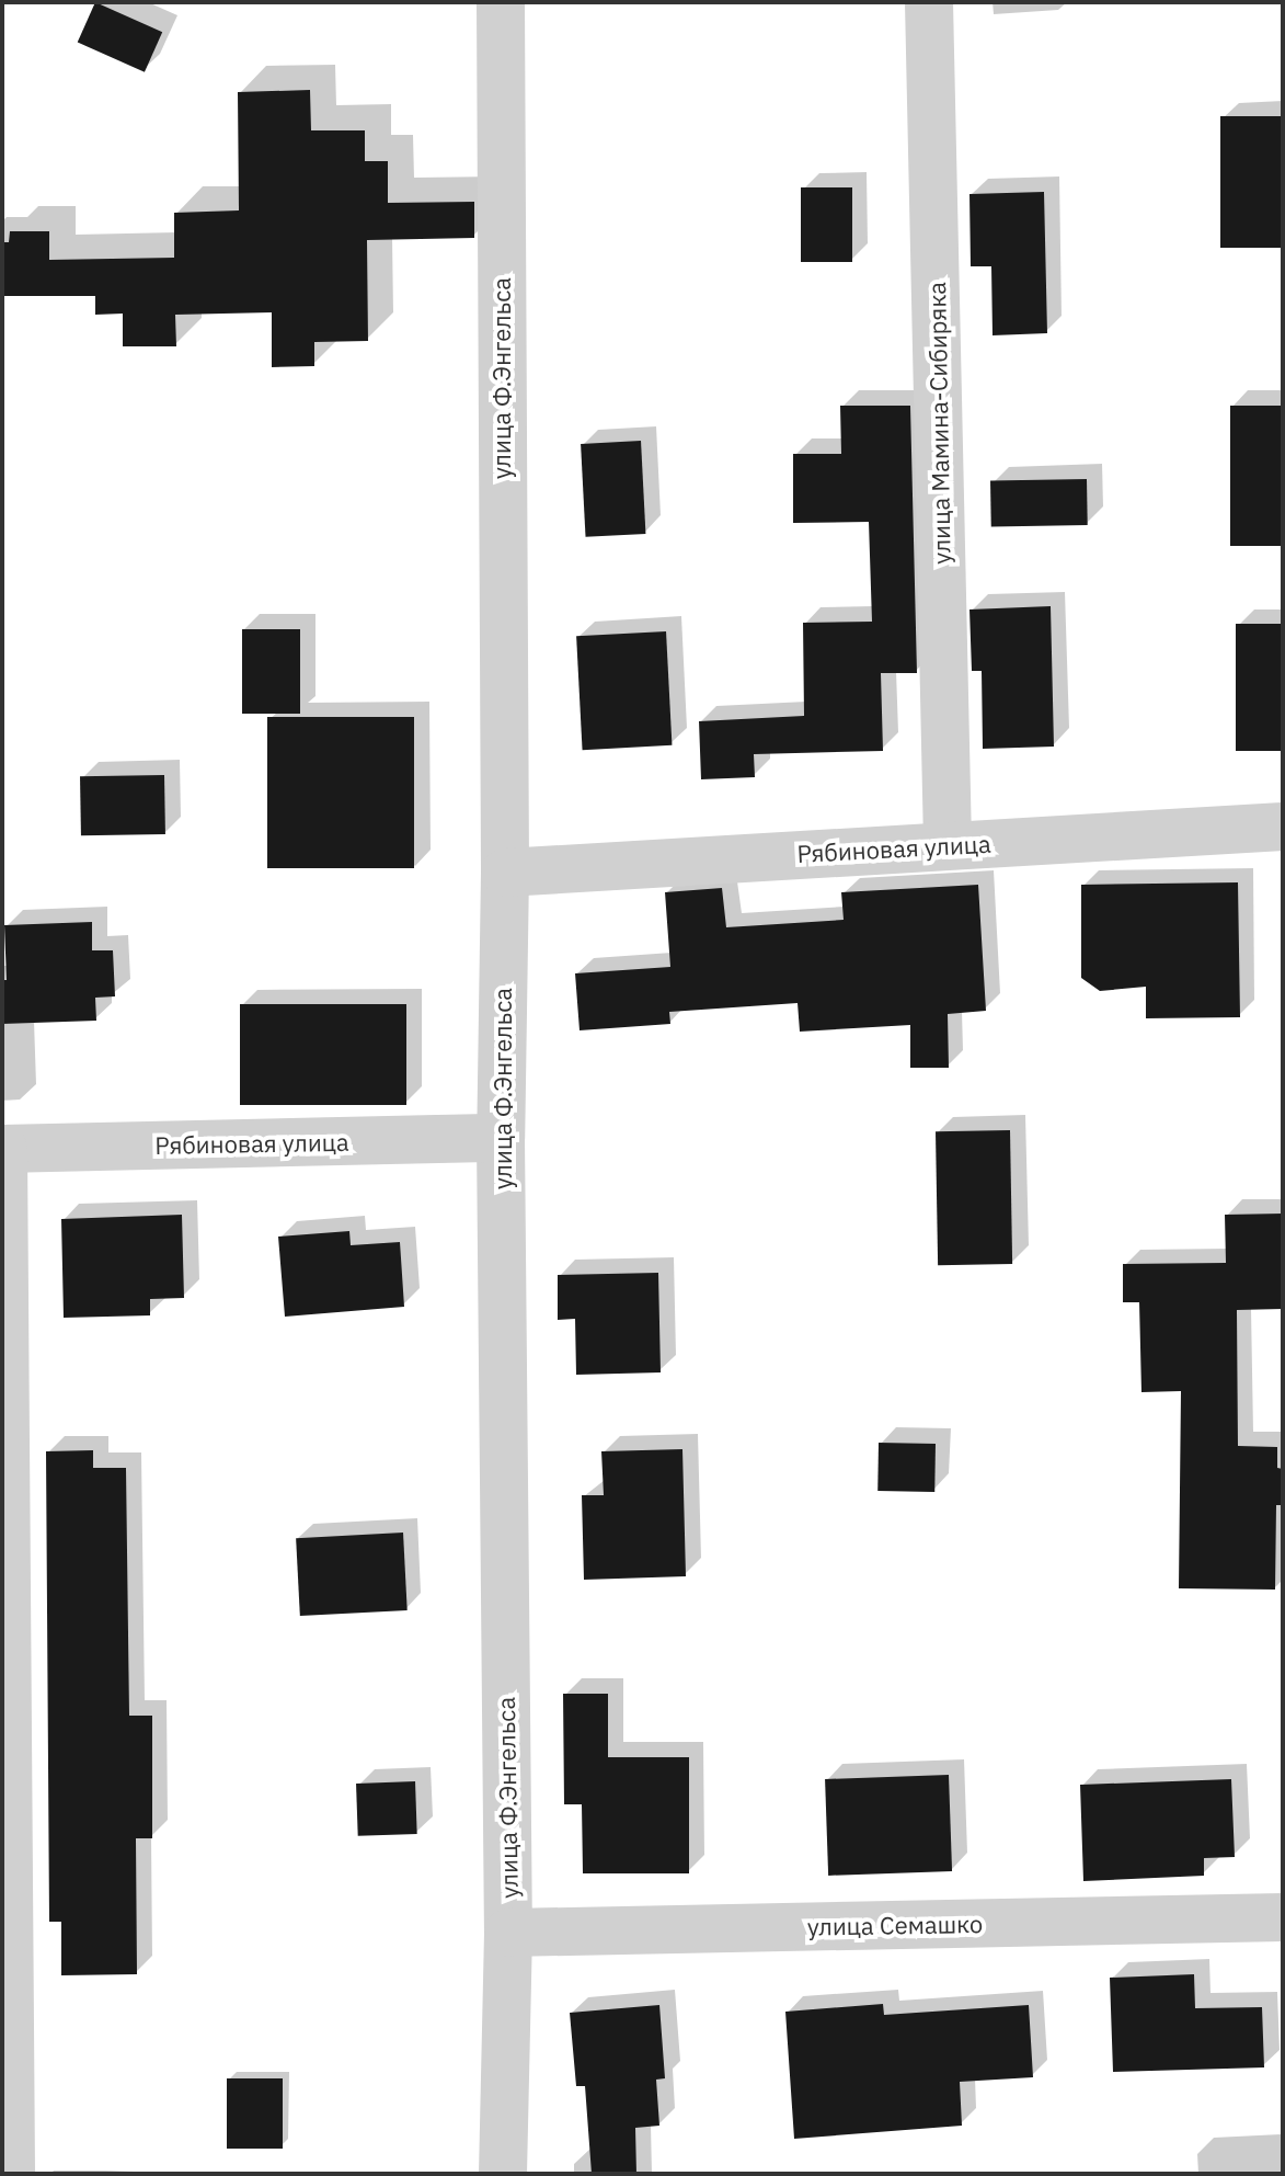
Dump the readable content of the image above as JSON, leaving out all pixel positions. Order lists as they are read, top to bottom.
{
  "streets": {
    "street": [
      "улица Ф.Энгельса",
      "улица Мамина-Сибиряка",
      "Рябиновая улица",
      "улица Семашко"
    ]
  },
  "crossings": [
    ["улица Ф.Энгельса", "Рябиновая улица"],
    ["улица Ф.Энгельса", "улица Семашко"],
    ["улица Мамина-Сибиряка", "Рябиновая улица"]
  ]
}
